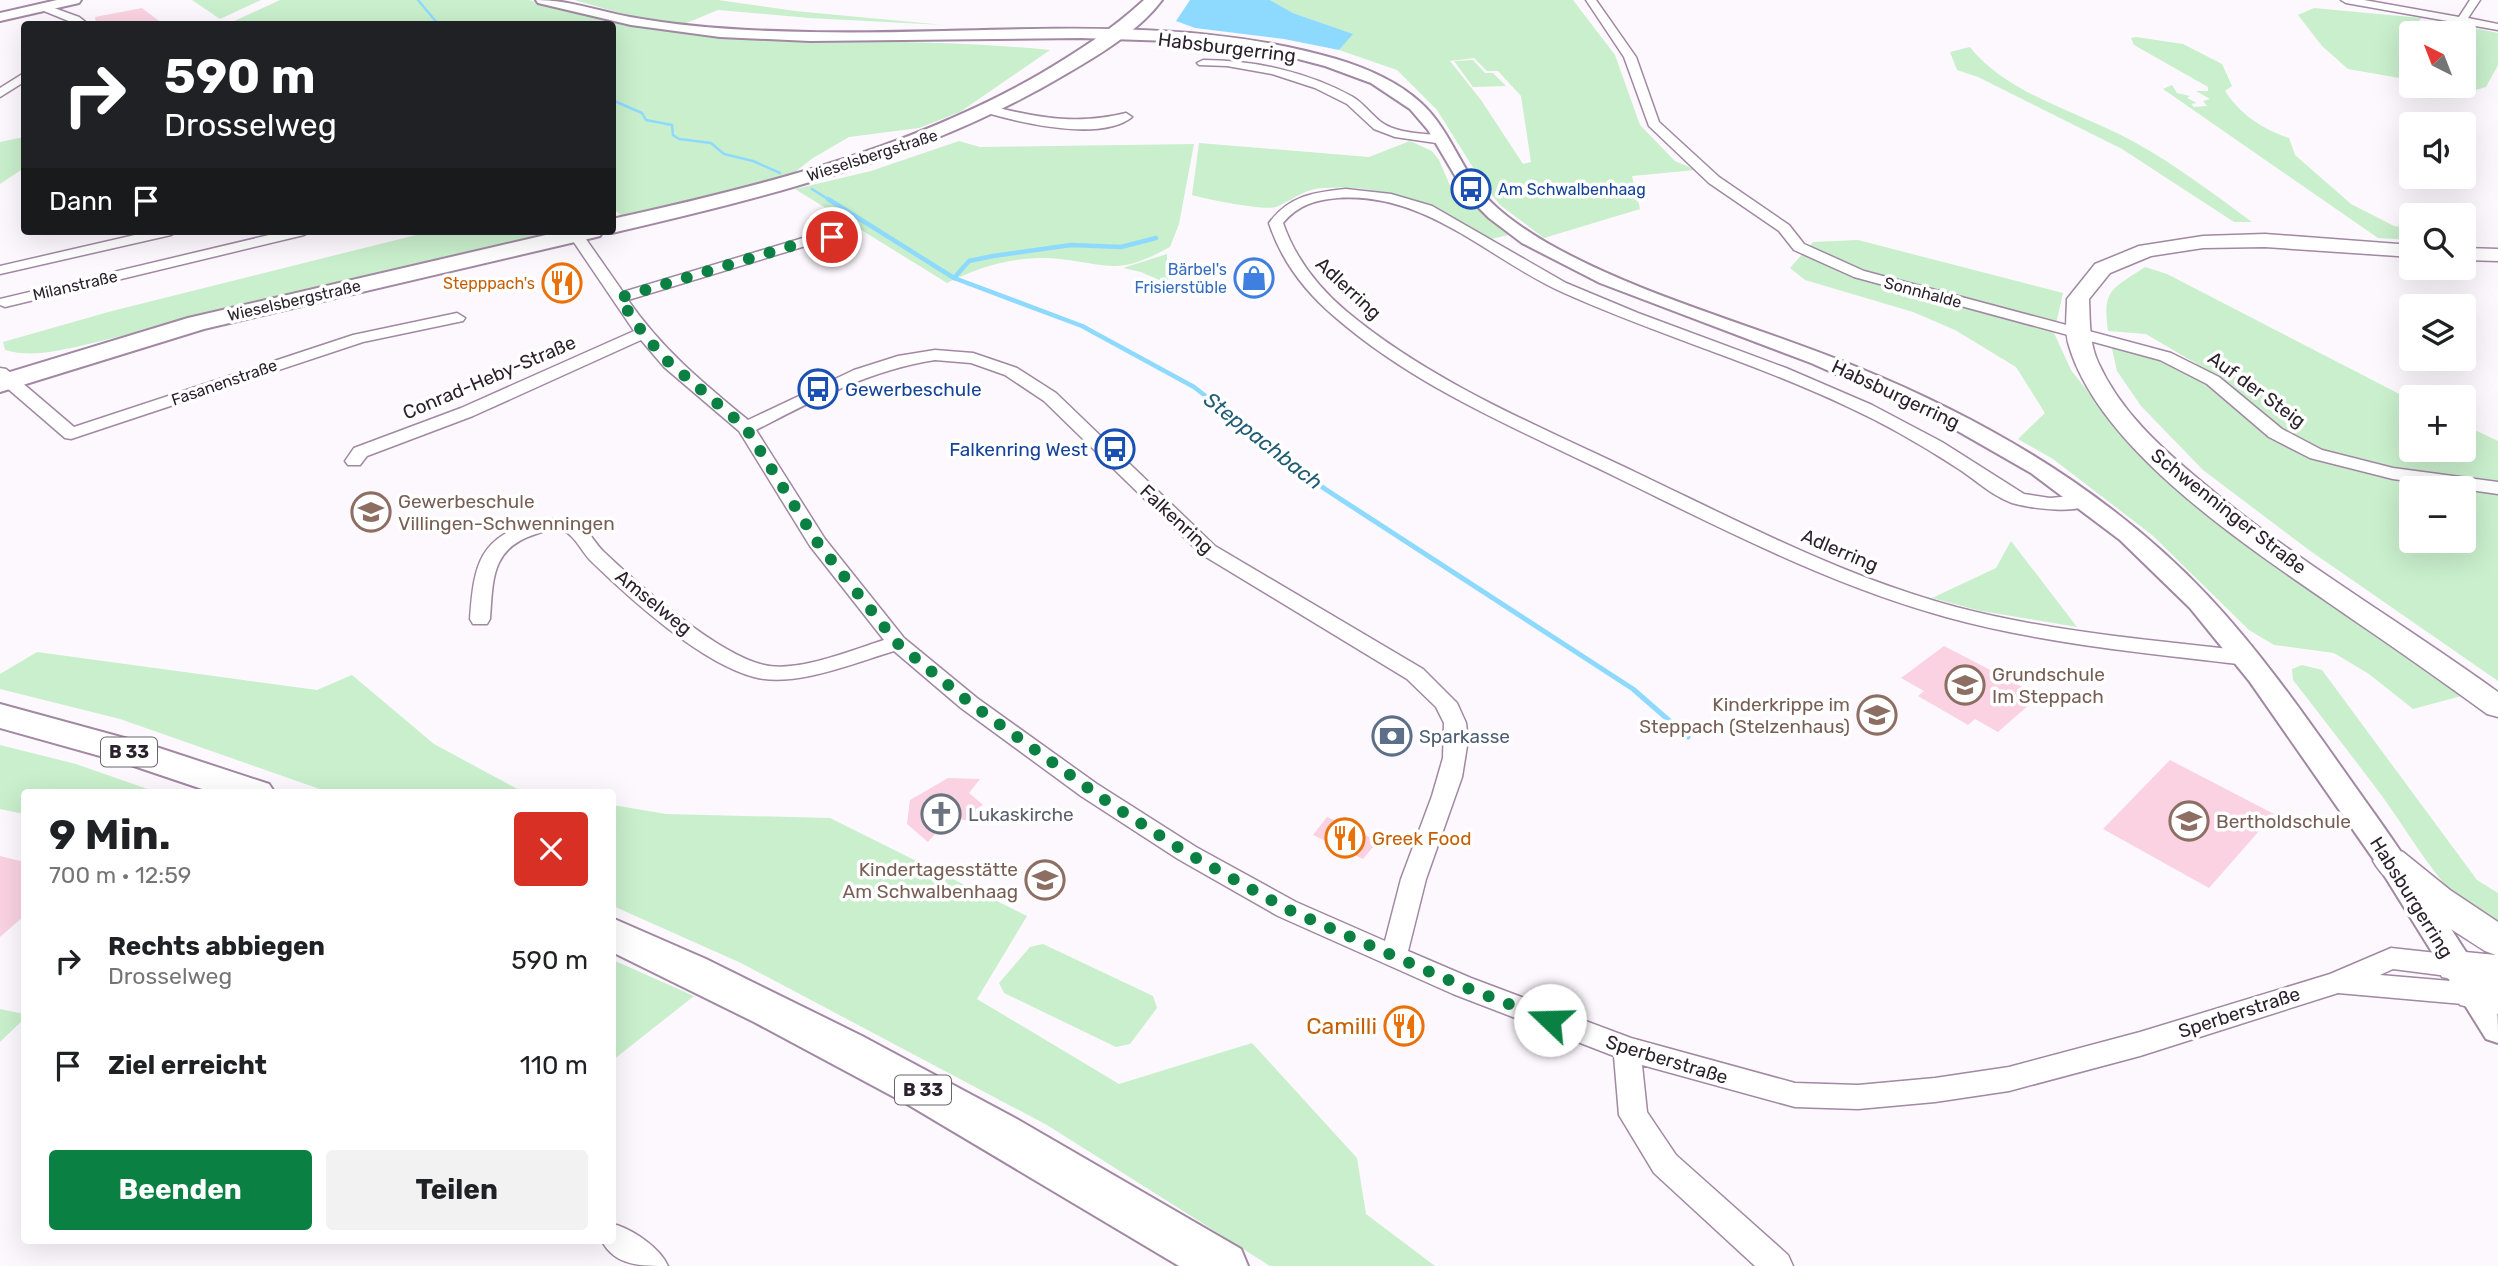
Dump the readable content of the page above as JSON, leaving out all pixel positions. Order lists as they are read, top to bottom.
{
  "streets": {
    "main road": ["Wieselsbergstraße", "Schwenninger Straße", "B 33"],
    "street": [
      "Habsburgerring",
      "Milanstraße",
      "Adlerring",
      "Sonnhalde",
      "Conrad-Heby-Straße",
      "Fasanenstraße",
      "Auf der Steig",
      "Falkenring",
      "Amselweg",
      "Sperberstraße"
    ]
  },
  "crossings": [
    ["Habsburgerring", "Wieselsbergstraße"],
    ["Habsburgerring", "Adlerring"],
    ["Habsburgerring", "Sperberstraße"],
    ["Wieselsbergstraße", "Fasanenstraße"],
    ["Sonnhalde", "Auf der Steig"],
    ["Sonnhalde", "Schwenninger Straße"],
    ["Conrad-Heby-Straße", "Sperberstraße"],
    ["Auf der Steig", "Schwenninger Straße"],
    ["Falkenring", "Sperberstraße"],
    ["Amselweg", "Sperberstraße"]
  ],
  "water": ["Steppachbach"],
  "places": {
    "bus stop": ["Am Schwalbenhaag", "Gewerbeschule", "Falkenring West"],
    "shop": ["Bärbel's Frisierstüble"],
    "restaurant": ["Stepppach's", "Greek Food", "Camilli"],
    "school or university": [
      "Gewerbeschule Villingen-Schwenningen",
      "Grundschule Im Steppach",
      "Kinderkrippe im Steppach (Stelzenhaus)",
      "Bertholdschule",
      "Kindertagesstätte Am Schwalbenhaag"
    ],
    "bank": ["Sparkasse"],
    "church": ["Lukaskirche"]
  },
  "north": "top left",
  "page": {
    "map_buttons": ["+", "−"],
    "turn": ["590 m", "Drosselweg"],
    "then": "Dann",
    "heading": ["9 Min.", "700 m · 12:59"],
    "list": [
      {
        "name": "Rechts abbiegen",
        "note": "Drosselweg",
        "value": "590 m"
      },
      {
        "name": "Ziel erreicht",
        "value": "110 m"
      }
    ],
    "buttons": ["Beenden", "Teilen"]
  }
}
